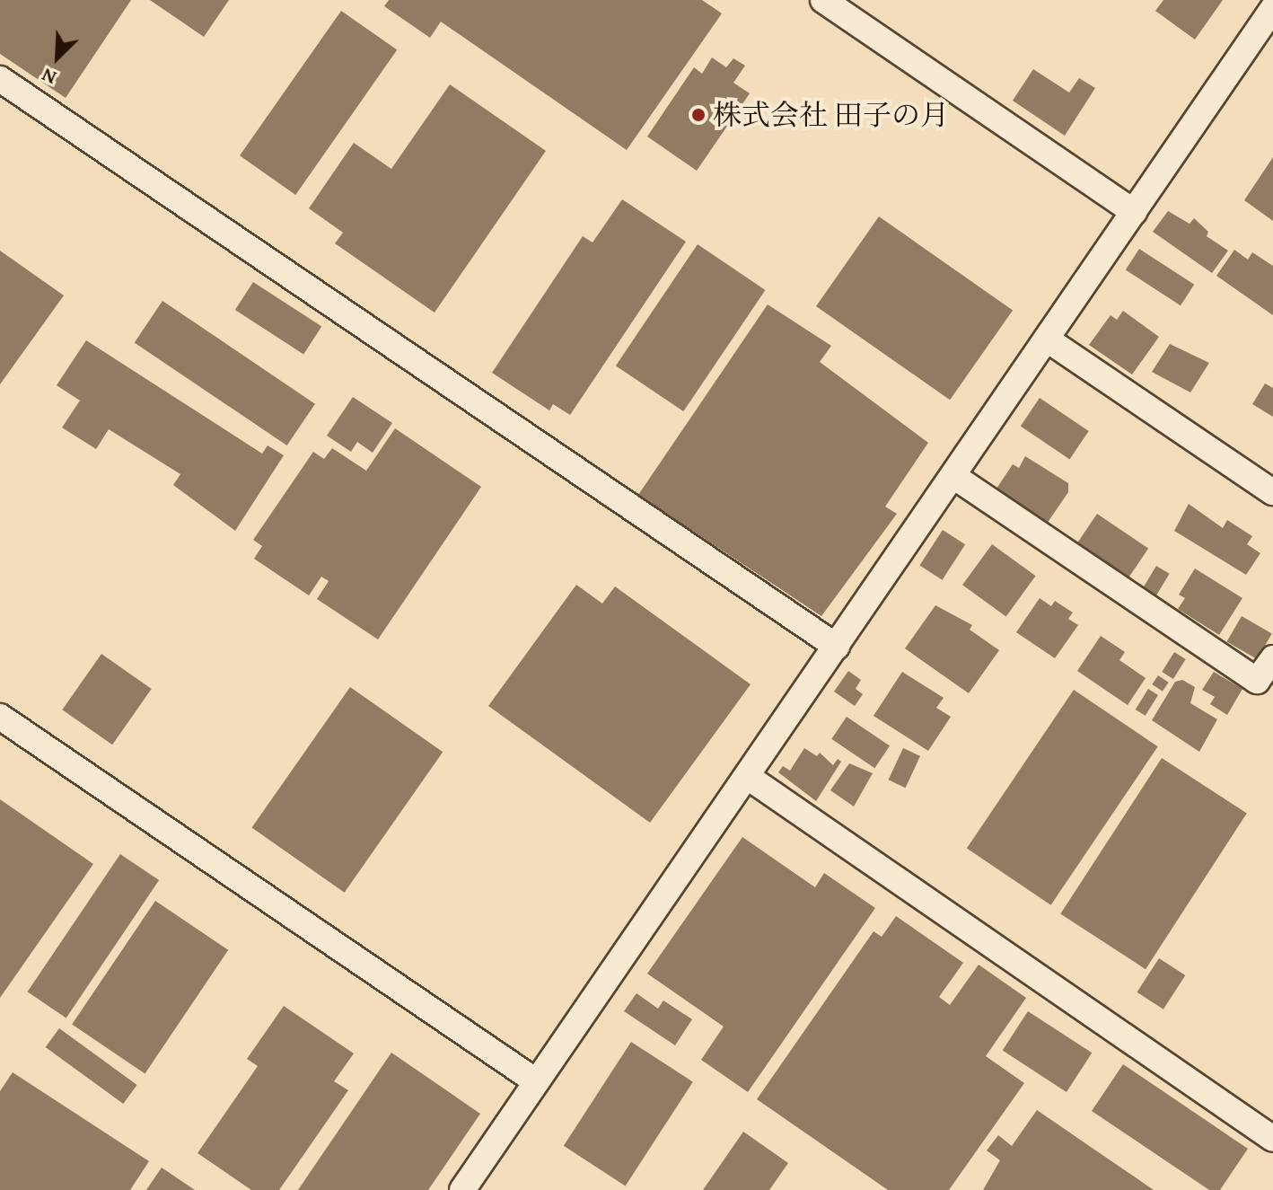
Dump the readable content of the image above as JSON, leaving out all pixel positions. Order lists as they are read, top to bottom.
{
  "places": ["株式会社 田子の月"],
  "north": "bottom left"
}
